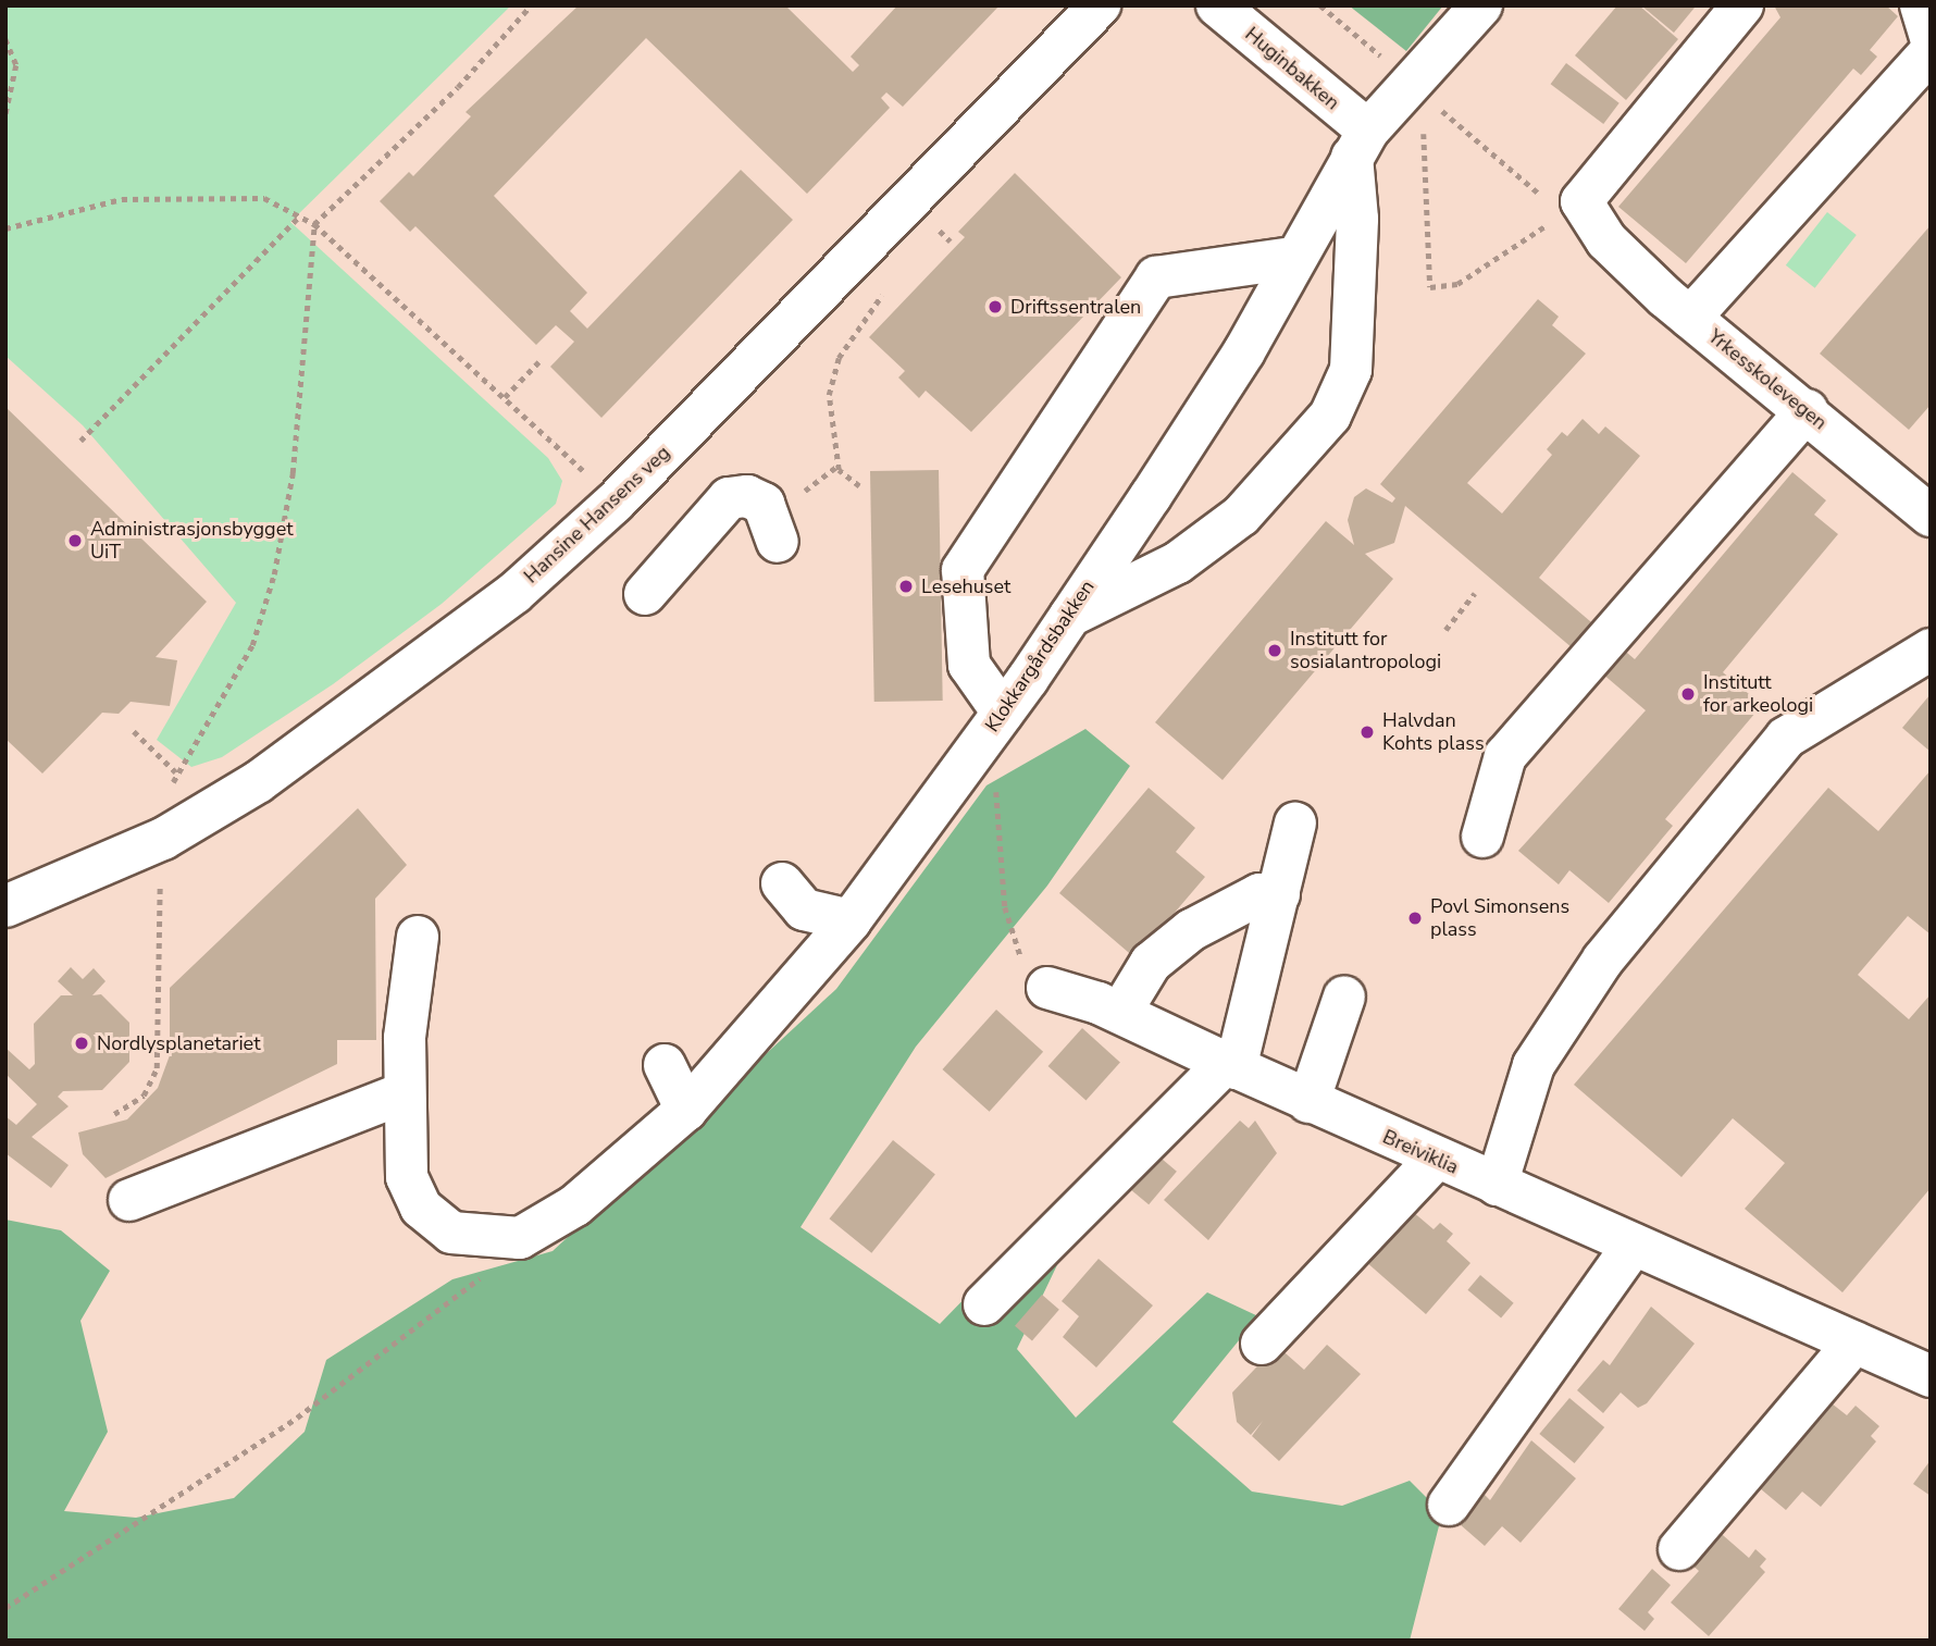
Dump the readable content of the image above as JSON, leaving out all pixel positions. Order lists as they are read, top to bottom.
{
  "streets": {
    "street": [
      "Huginbakken",
      "Yrkesskolevegen",
      "Hansine Hansens veg",
      "Klokkargårdsbakken",
      "Breiviklia"
    ]
  },
  "crossings": [
    ["Huginbakken", "Klokkargårdsbakken"]
  ],
  "places": [
    "Driftssentralen",
    "Administrasjonsbygget UiT",
    "Lesehuset",
    "Institutt for sosialantropologi",
    "Institutt for arkeologi",
    "Halvdan Kohts plass",
    "Povl Simonsens plass",
    "Nordlysplanetariet"
  ]
}
